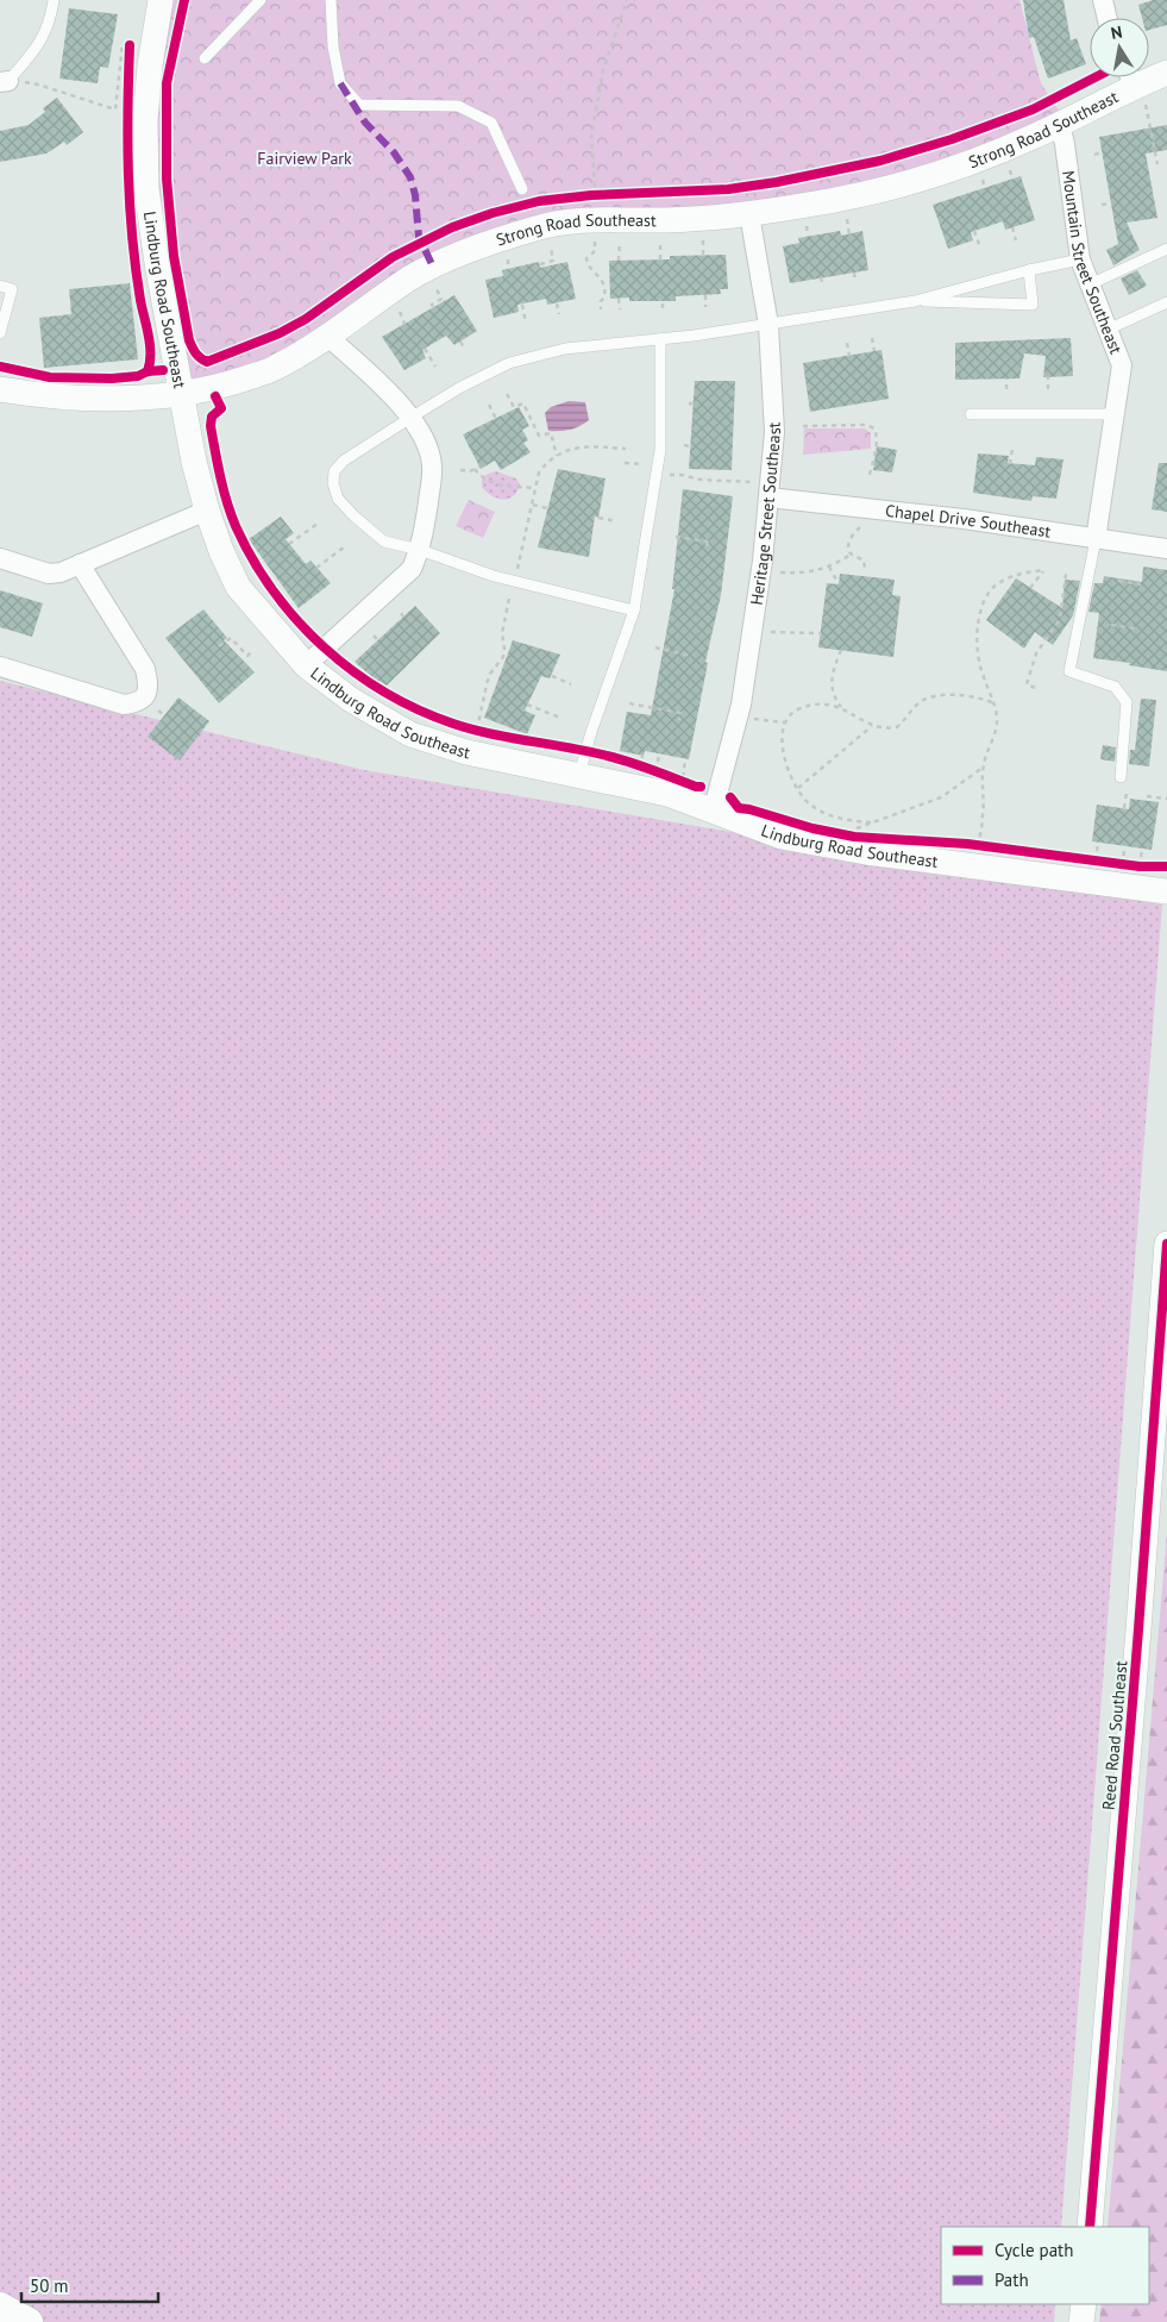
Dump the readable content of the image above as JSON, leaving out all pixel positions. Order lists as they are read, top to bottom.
{
  "streets": {
    "street": [
      "Strong Road Southeast",
      "Mountain Street Southeast",
      "Lindburg Road Southeast",
      "Heritage Street Southeast",
      "Chapel Drive Southeast",
      "Reed Road Southeast"
    ]
  },
  "crossings": [
    ["Strong Road Southeast", "Mountain Street Southeast"],
    ["Strong Road Southeast", "Lindburg Road Southeast"],
    ["Strong Road Southeast", "Heritage Street Southeast"],
    ["Mountain Street Southeast", "Chapel Drive Southeast"],
    ["Lindburg Road Southeast", "Heritage Street Southeast"],
    ["Heritage Street Southeast", "Chapel Drive Southeast"]
  ],
  "parks": ["Fairview Park"],
  "legend": ["Cycle path", "Path"],
  "scale_bar": "50 m",
  "north": "top"
}
